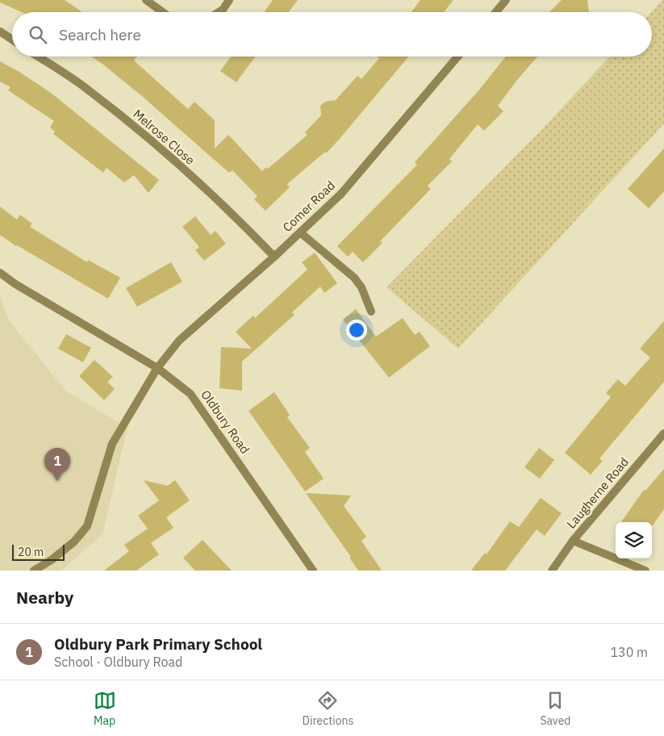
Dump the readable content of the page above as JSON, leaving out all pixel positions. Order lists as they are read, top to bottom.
{
  "streets": {
    "street": [
      "Melrose Close",
      "Comer Road",
      "Oldbury Road",
      "Laugherne Road"
    ]
  },
  "crossings": [
    ["Melrose Close", "Comer Road"],
    ["Comer Road", "Oldbury Road"]
  ],
  "scale_bar": "20 m",
  "page": {
    "search": "Search here",
    "pins": "1",
    "scale": "20 m",
    "heading": "Nearby",
    "list": [
      {
        "mark": "1",
        "name": "Oldbury Park Primary School",
        "note": "School · Oldbury Road",
        "value": "130 m"
      }
    ],
    "nav": ["Map", "Directions", "Saved"]
  }
}
